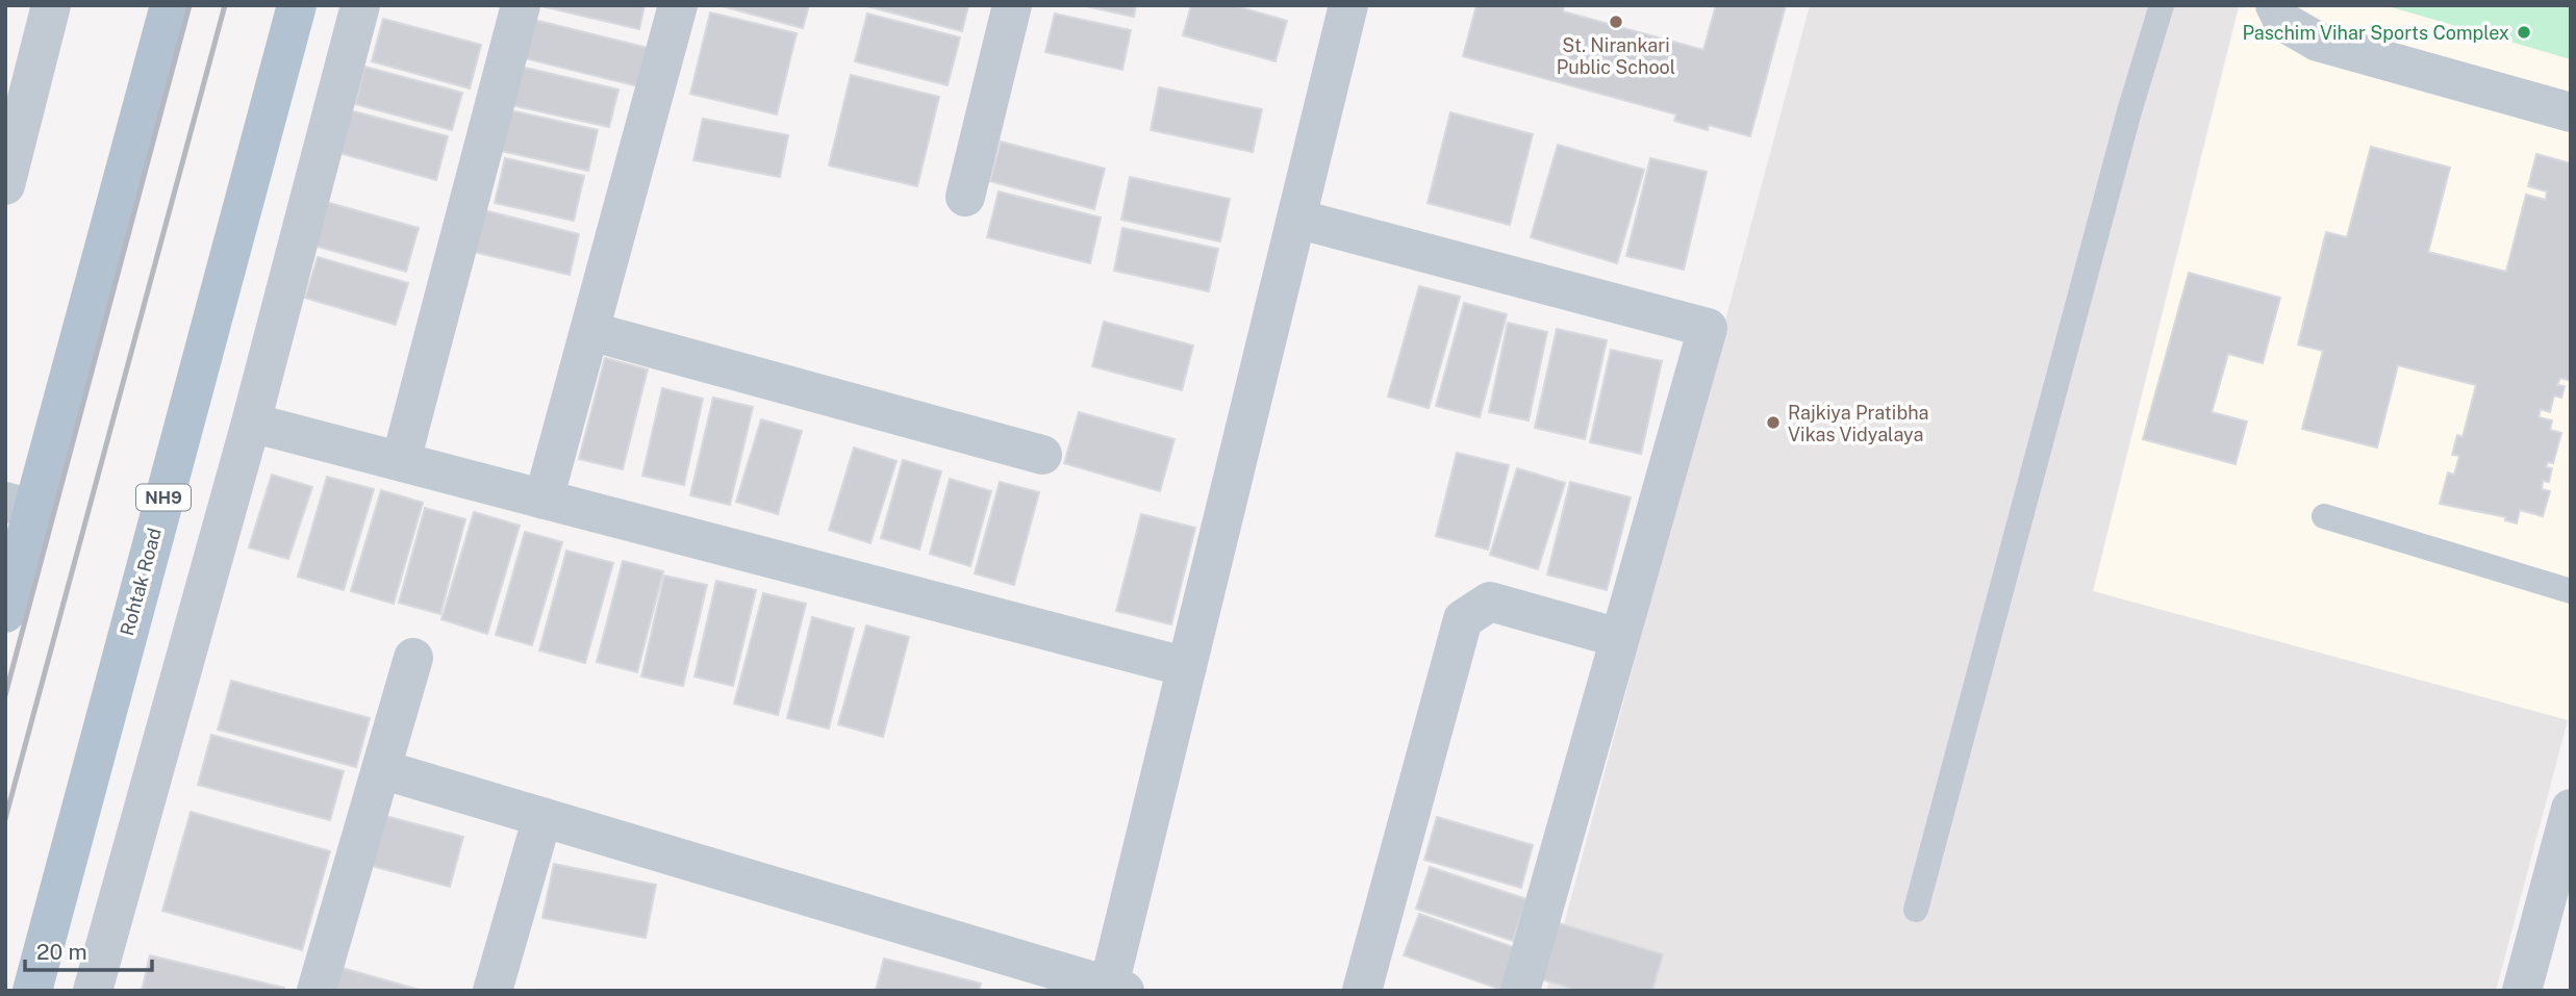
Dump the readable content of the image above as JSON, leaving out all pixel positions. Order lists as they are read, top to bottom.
{
  "streets": {
    "main road": ["NH9", "Rohtak Road"]
  },
  "places": ["St. Nirankari Public School", "Paschim Vihar Sports Complex", "Rajkiya Pratibha Vikas Vidyalaya"],
  "scale_bar": "20 m"
}
